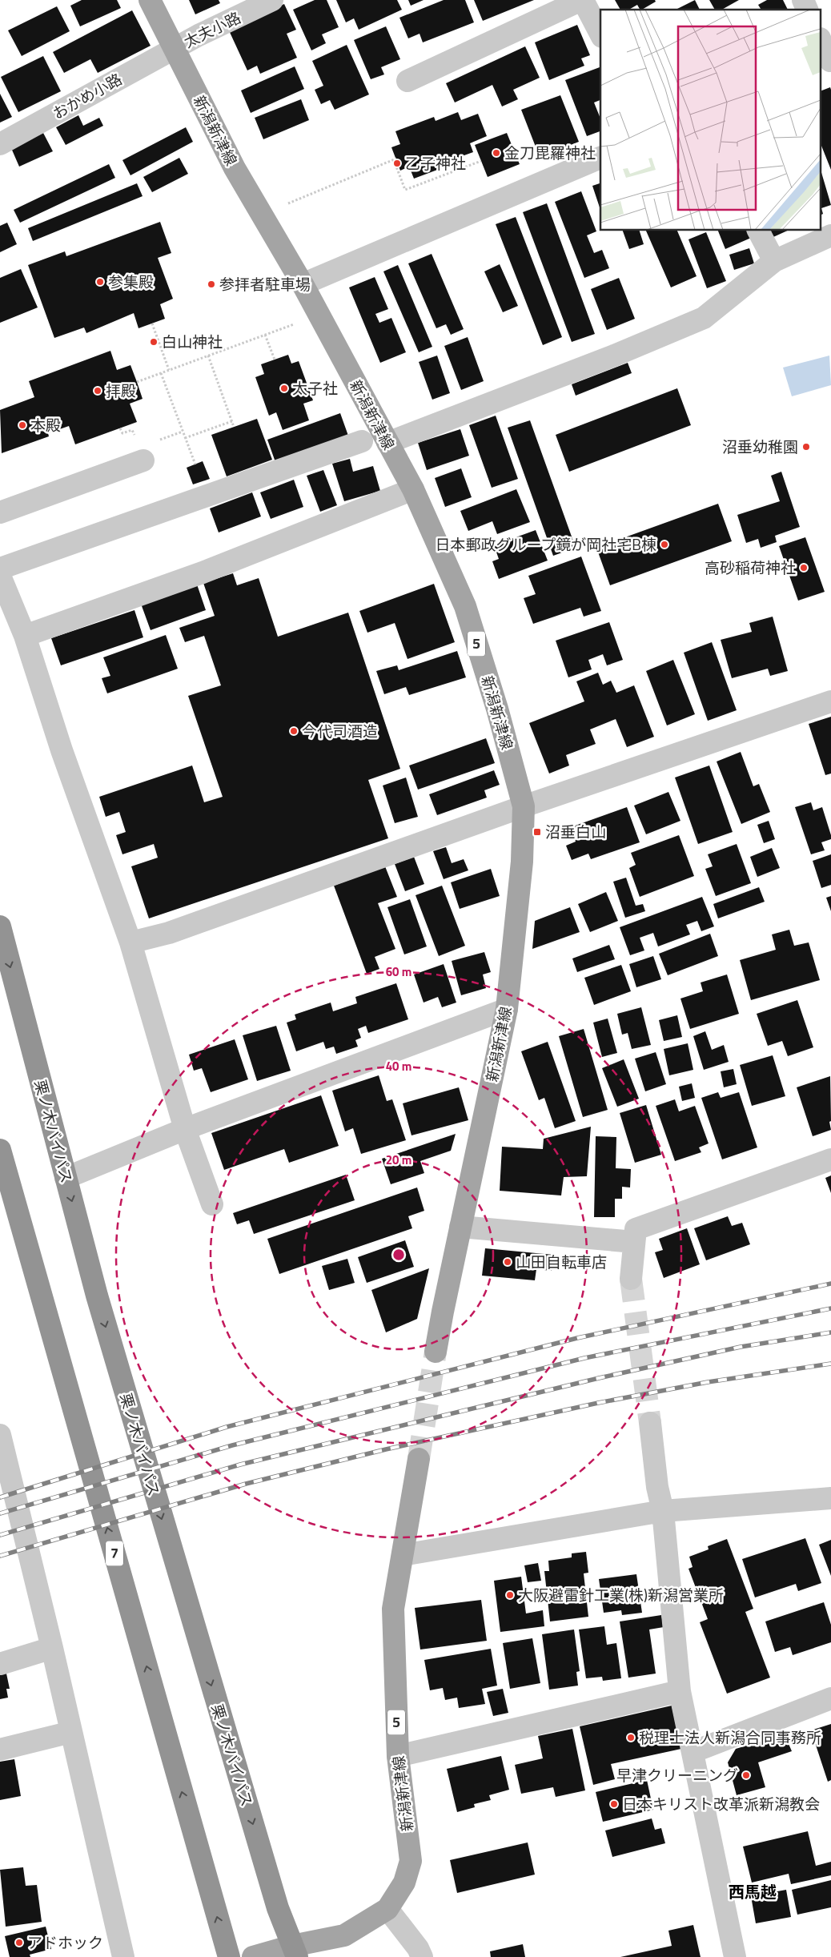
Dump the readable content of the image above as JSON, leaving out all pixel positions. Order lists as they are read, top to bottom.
{
  "streets": {
    "highway": ["栗ノ木バイパス", "7"],
    "main road": ["新潟新津線", "5"],
    "street": ["太夫小路", "おかめ小路"]
  },
  "crossings": [
    ["太夫小路", "おかめ小路"],
    ["太夫小路", "新潟新津線"],
    ["おかめ小路", "新潟新津線"],
    ["新潟新津線", "栗ノ木バイパス"]
  ],
  "districts": ["西馬越"],
  "places": {
    "other": [
      "金刀毘羅神社",
      "乙子神社",
      "参集殿",
      "参拝者駐車場",
      "白山神社",
      "太子社",
      "拝殿",
      "本殿",
      "沼垂幼稚園",
      "日本郵政グループ鏡が岡社宅B棟",
      "高砂稲荷神社",
      "今代司酒造",
      "山田自転車店",
      "大阪避雷針工業(株)新潟営業所",
      "税理士法人新潟合同事務所",
      "早津クリーニング",
      "日本キリスト改革派新潟教会",
      "アドホック"
    ],
    "transit": ["沼垂白山"]
  },
  "rings": ["60 m", "40 m", "20 m"]
}
